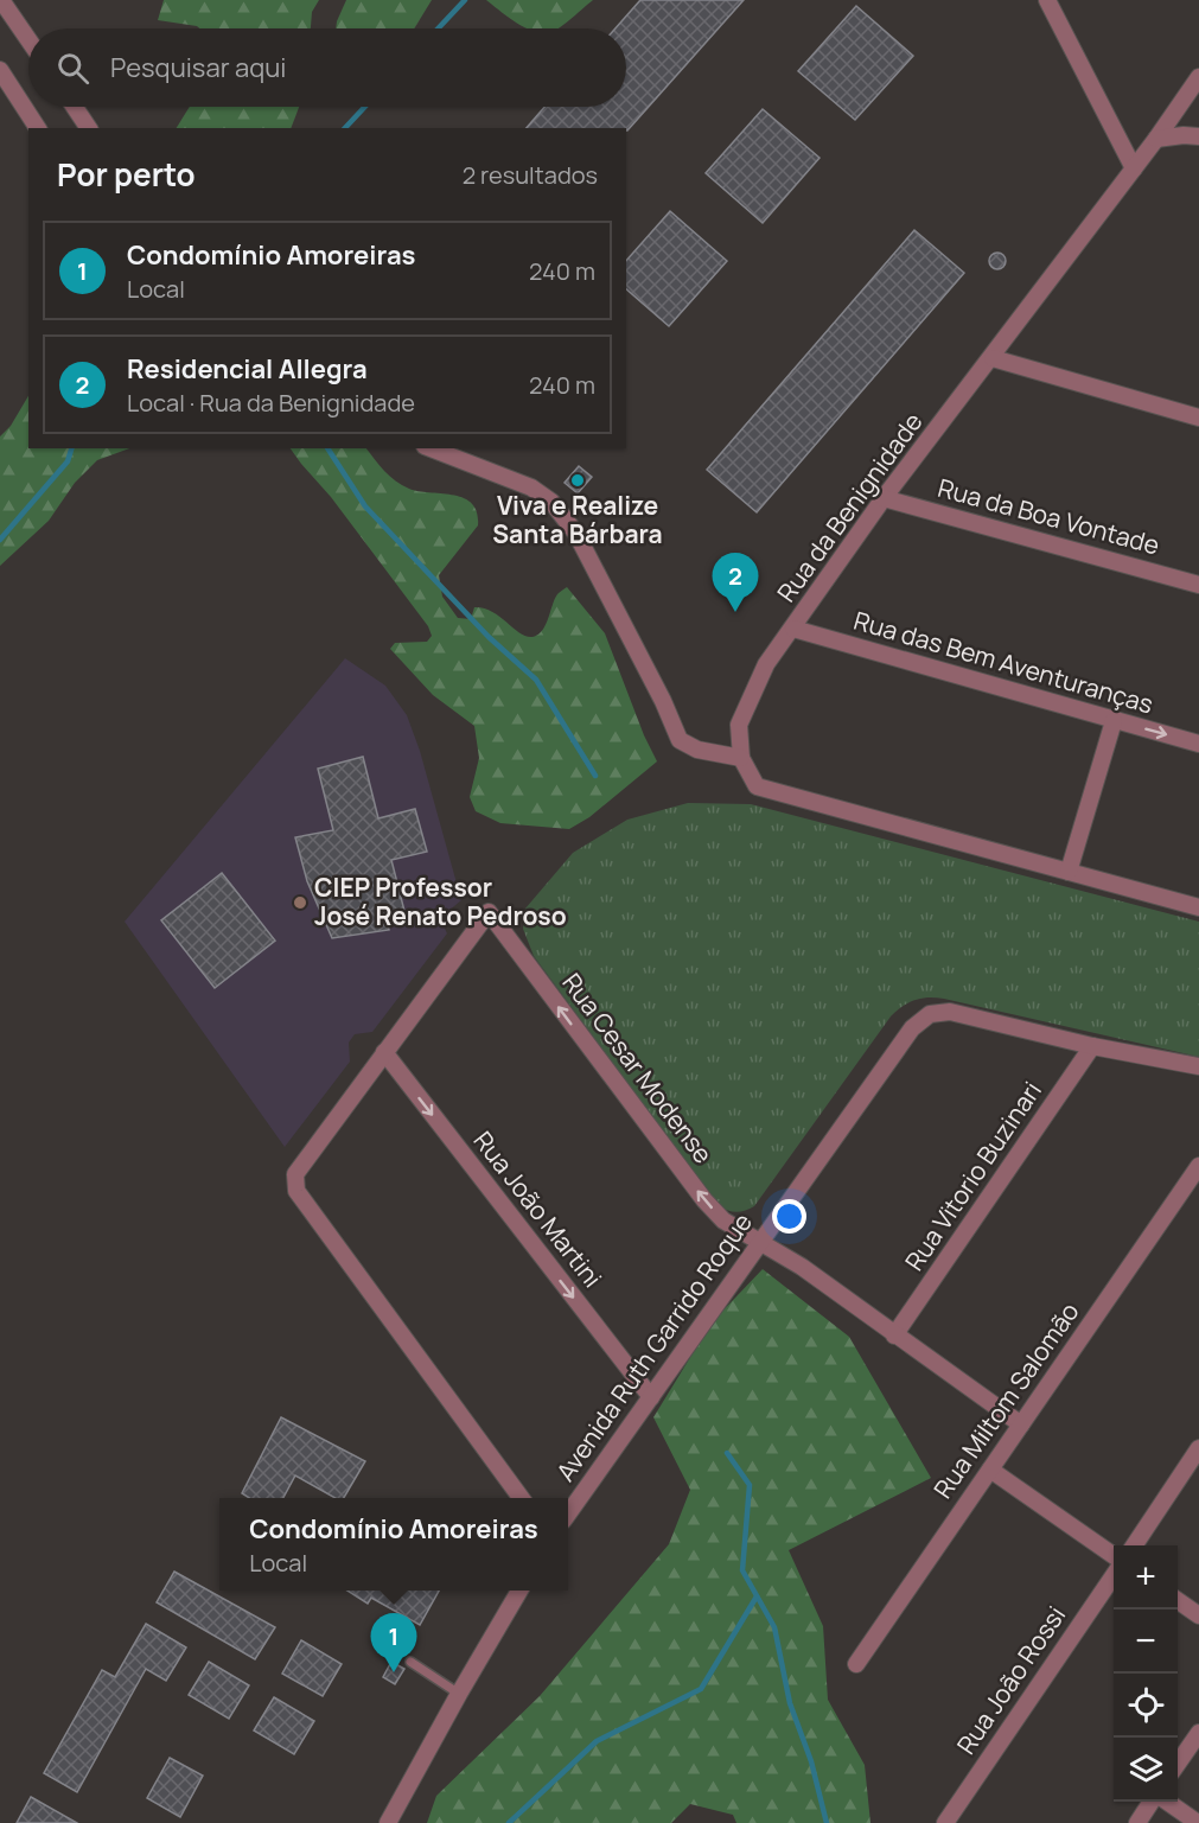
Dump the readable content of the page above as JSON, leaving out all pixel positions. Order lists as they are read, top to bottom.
{
  "streets": {
    "street": [
      "Rua da Benignidade",
      "Rua da Boa Vontade",
      "Rua das Bem Aventuranças",
      "Rua Cesar Modense",
      "Rua Vitorio Buzinari",
      "Rua João Martini",
      "Avenida Ruth Garrido Roque",
      "Rua Miltom Salomão",
      "Rua João Rossi"
    ]
  },
  "crossings": [
    ["Rua da Benignidade", "Rua da Boa Vontade"],
    ["Rua da Benignidade", "Rua das Bem Aventuranças"],
    ["Rua Cesar Modense", "Rua Vitorio Buzinari"],
    ["Rua Cesar Modense", "Rua João Martini"],
    ["Rua Cesar Modense", "Avenida Ruth Garrido Roque"],
    ["Rua Cesar Modense", "Rua Miltom Salomão"],
    ["Rua Vitorio Buzinari", "Avenida Ruth Garrido Roque"],
    ["Rua João Martini", "Avenida Ruth Garrido Roque"]
  ],
  "one_way": ["Rua João Martini"],
  "places": ["Viva e Realize Santa Bárbara", "CIEP Professor José Renato Pedroso"],
  "page": {
    "search": "Pesquisar aqui",
    "heading": ["Por perto", "2 resultados"],
    "list": [
      {
        "mark": "1",
        "name": "Condomínio Amoreiras",
        "note": "Local",
        "value": "240 m"
      },
      {
        "mark": "2",
        "name": "Residencial Allegra",
        "note": "Local · Rua da Benignidade",
        "value": "240 m"
      }
    ],
    "pins": ["2", "1"],
    "popup": ["Condomínio Amoreiras", "Local"],
    "map_buttons": ["+", "−"]
  }
}
